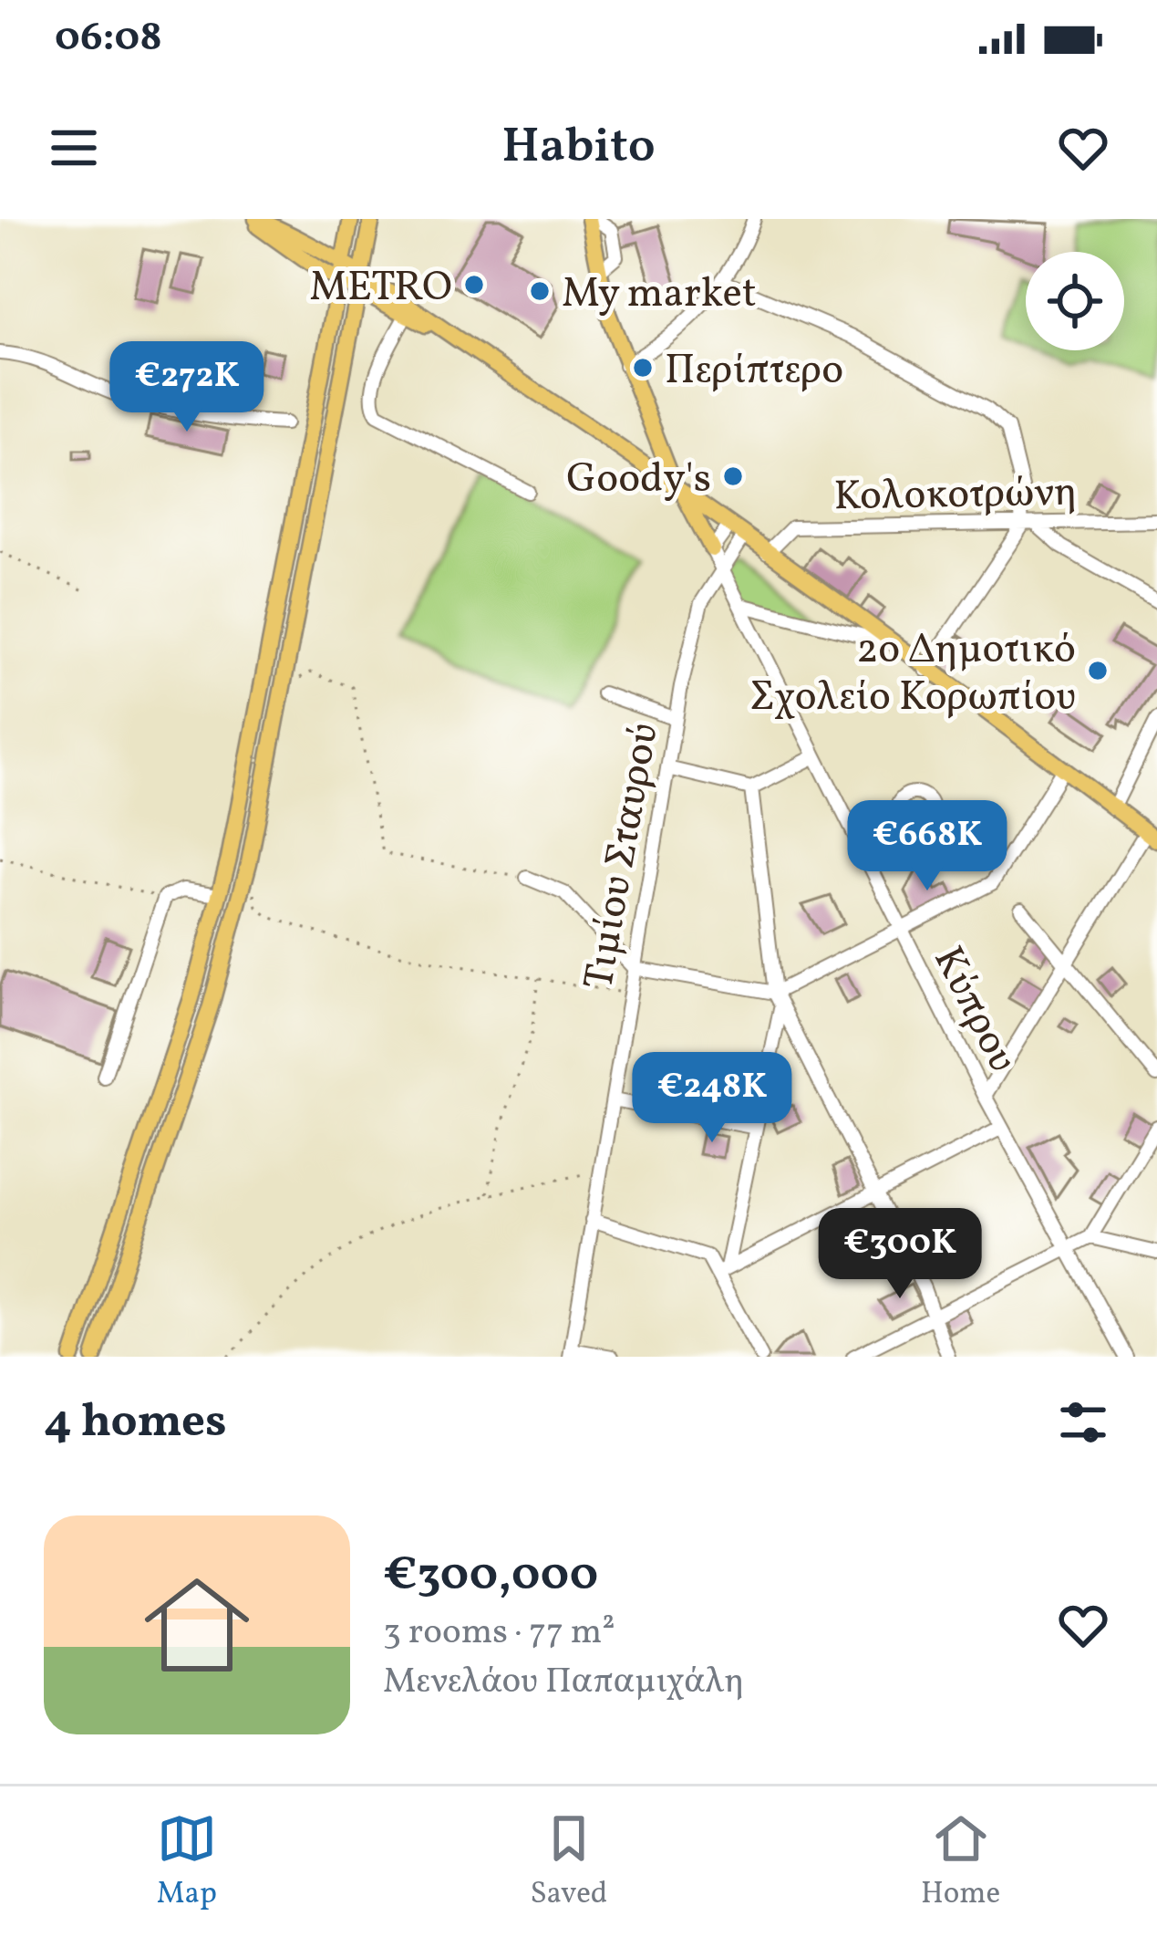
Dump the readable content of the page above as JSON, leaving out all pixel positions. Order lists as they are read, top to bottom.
{
  "streets": {
    "street": ["Κολοκοτρώνη", "Τιμίου Σταυρού", "Κύπρου"]
  },
  "crossings": [
    ["Τιμίου Σταυρού", "Κύπρου"]
  ],
  "places": [
    "METRO",
    "My market",
    "Περίπτερο",
    "Goody's",
    "2ο Δημοτικό Σχολείο Κορωπίου"
  ],
  "page": {
    "status": "06:08",
    "header": "Habito",
    "price": [
      "€272K",
      "€668K",
      "€248K",
      "€300K"
    ],
    "heading": "4 homes",
    "list": [
      {
        "name": "€300,000",
        "note": "3 rooms · 77 m² · Μενελάου Παπαμιχάλη"
      }
    ],
    "tabs": ["Map", "Saved", "Home"]
  }
}
